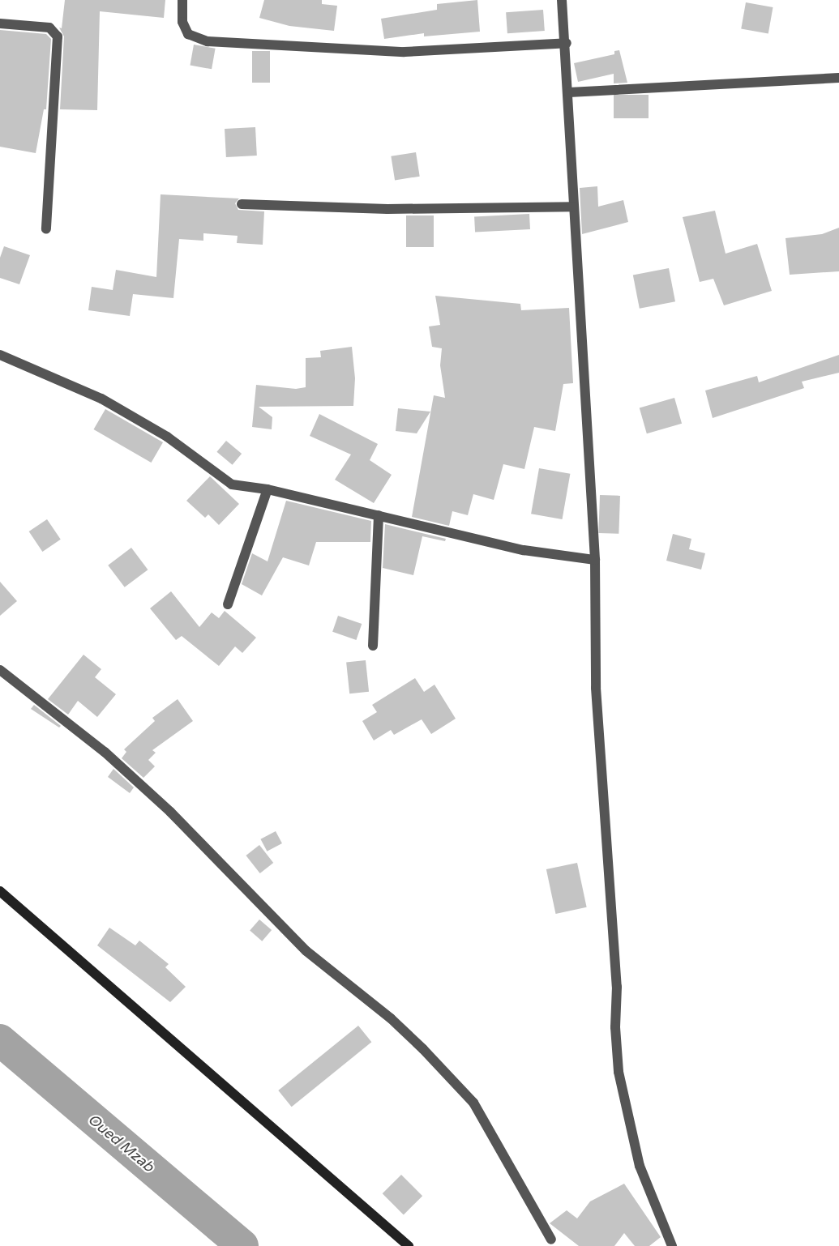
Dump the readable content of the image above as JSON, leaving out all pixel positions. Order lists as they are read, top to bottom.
{
  "water": ["Oued Mzab"]
}
